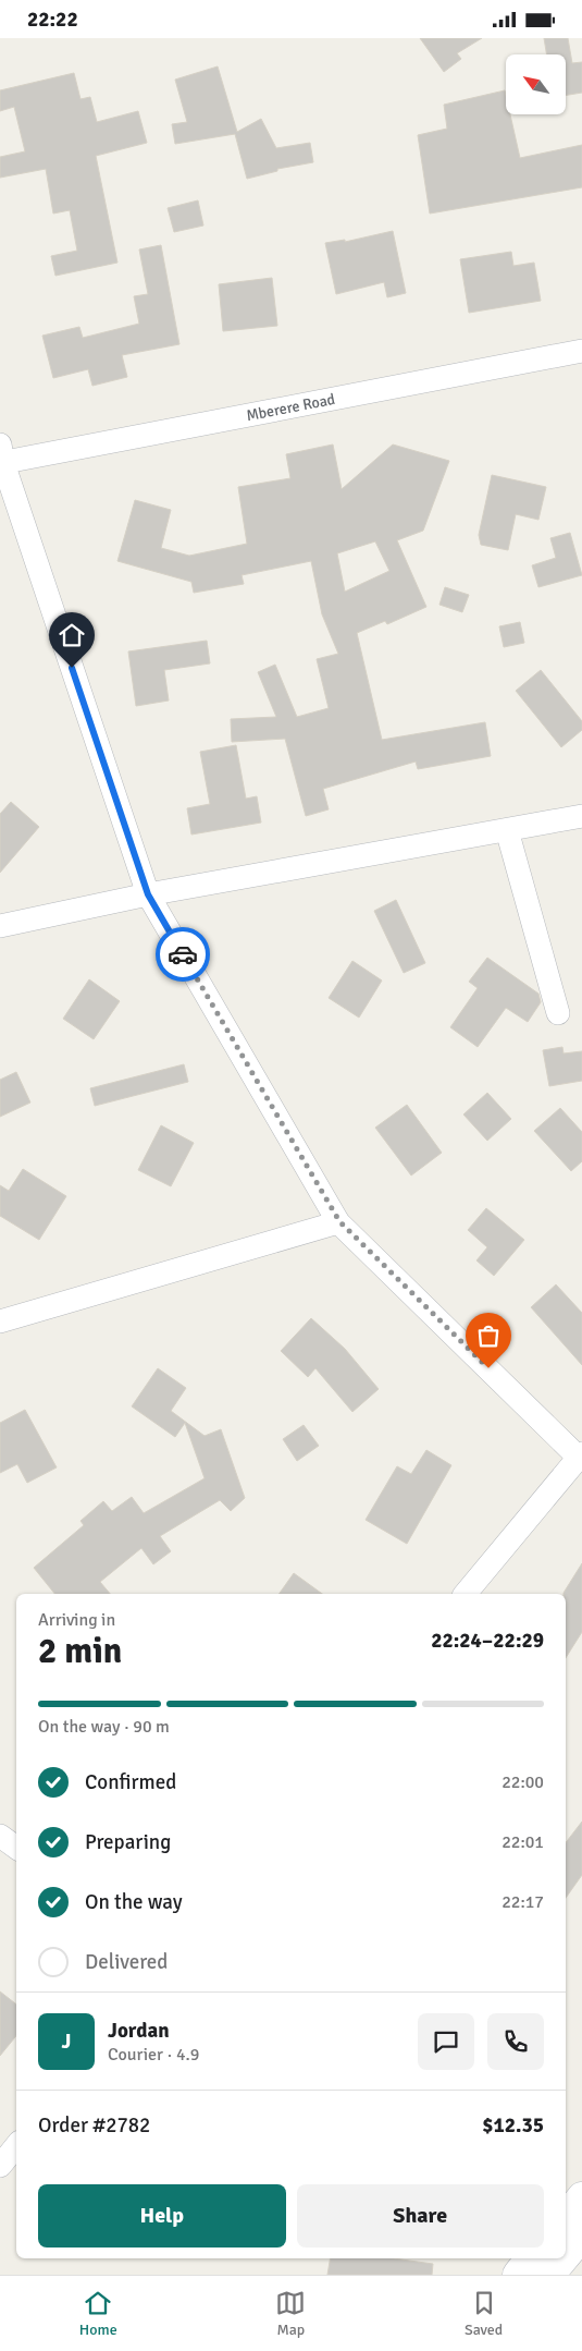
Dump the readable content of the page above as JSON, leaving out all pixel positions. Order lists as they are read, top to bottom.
{
  "streets": {
    "street": ["Mberere Road"]
  },
  "north": "top left",
  "page": {
    "status": "22:22",
    "heading": ["2 min", "Arriving in", "22:24–22:29"],
    "panel": [
      "Jordan",
      "Courier · 4.9",
      "Order #2782",
      "$12.35"
    ],
    "bar": "On the way · 90 m",
    "list": [
      ["Confirmed", "22:00"],
      ["Preparing", "22:01"],
      ["On the way", "22:17"],
      "Delivered"
    ],
    "round": "J",
    "buttons": ["Help", "Share"],
    "tabs": ["Home", "Map", "Saved"]
  }
}
